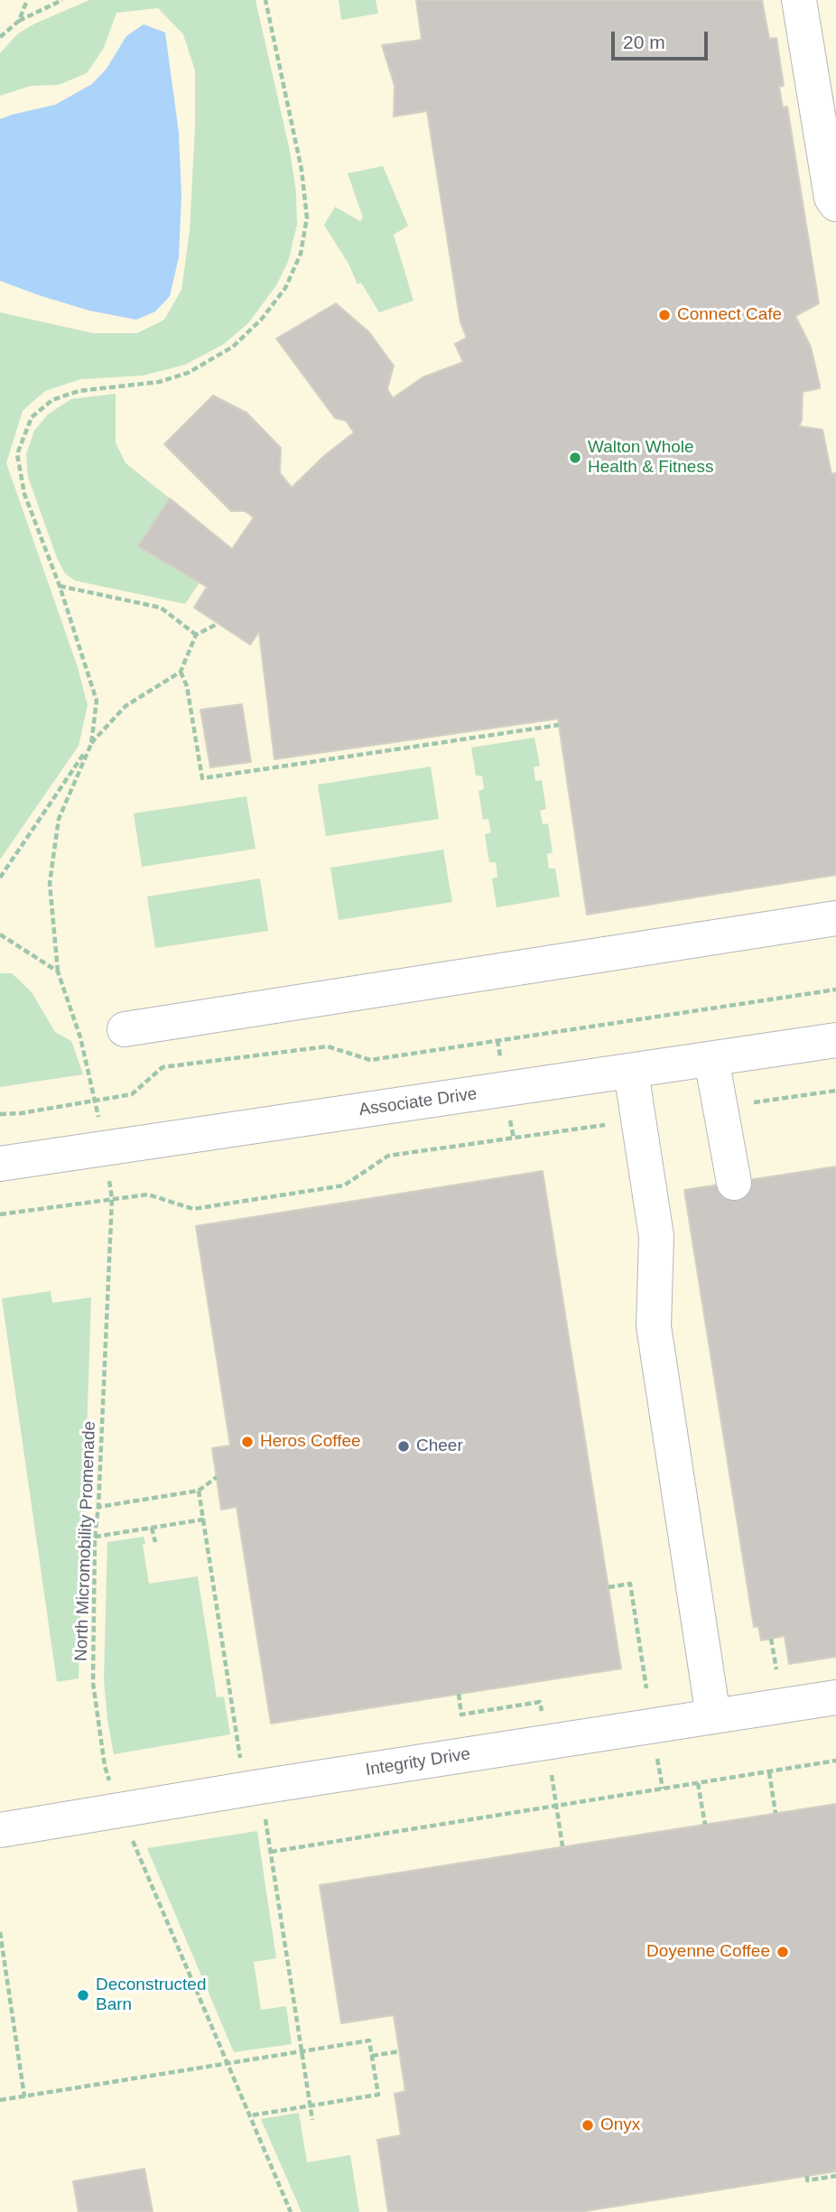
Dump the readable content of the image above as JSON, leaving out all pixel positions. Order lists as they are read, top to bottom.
{
  "streets": {
    "street": ["Associate Drive", "Integrity Drive"],
    "path": ["North Micromobility Promenade"]
  },
  "crossings": [
    ["North Micromobility Promenade", "Integrity Drive"]
  ],
  "places": [
    "Connect Cafe",
    "Walton Whole Health & Fitness",
    "Heros Coffee",
    "Cheer",
    "Doyenne Coffee",
    "Deconstructed Barn",
    "Onyx"
  ],
  "scale_bar": "20 m"
}
